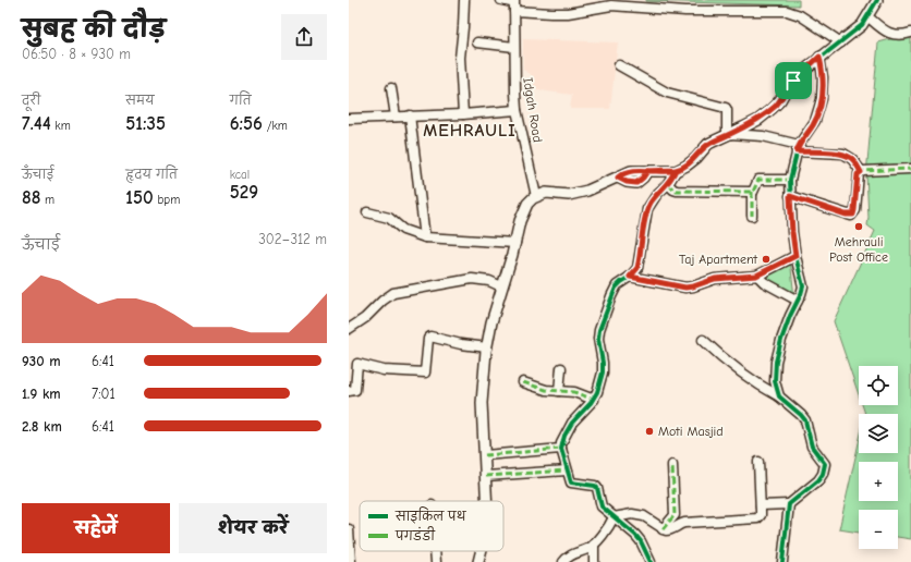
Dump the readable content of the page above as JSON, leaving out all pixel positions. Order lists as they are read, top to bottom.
{
  "streets": {
    "street": ["Idgah Road"]
  },
  "districts": ["MEHRAULI"],
  "places": ["Mehrauli Post Office", "Taj Apartment", "Moti Masjid"],
  "legend": ["साइकिल पथ", "पगडंडी"],
  "page": {
    "heading": ["सुबह की दौड़", "06:50 · 8 × 930 m"],
    "stats": [
      ["दूरी", "7.44 km"],
      ["समय", "51:35"],
      ["गति", "6:56 /km"],
      ["ऊँचाई", "88 m"],
      ["हृदय गति", "150 bpm"],
      ["kcal", "529"]
    ],
    "chart": ["ऊँचाई", "302–312 m"],
    "list": [
      {
        "name": "930 m",
        "note": "6:41"
      },
      {
        "name": "1.9 km",
        "note": "7:01"
      },
      {
        "name": "2.8 km",
        "note": "6:41"
      }
    ],
    "map_buttons": ["+", "−"],
    "buttons": ["सहेजें", "शेयर करें"]
  }
}
